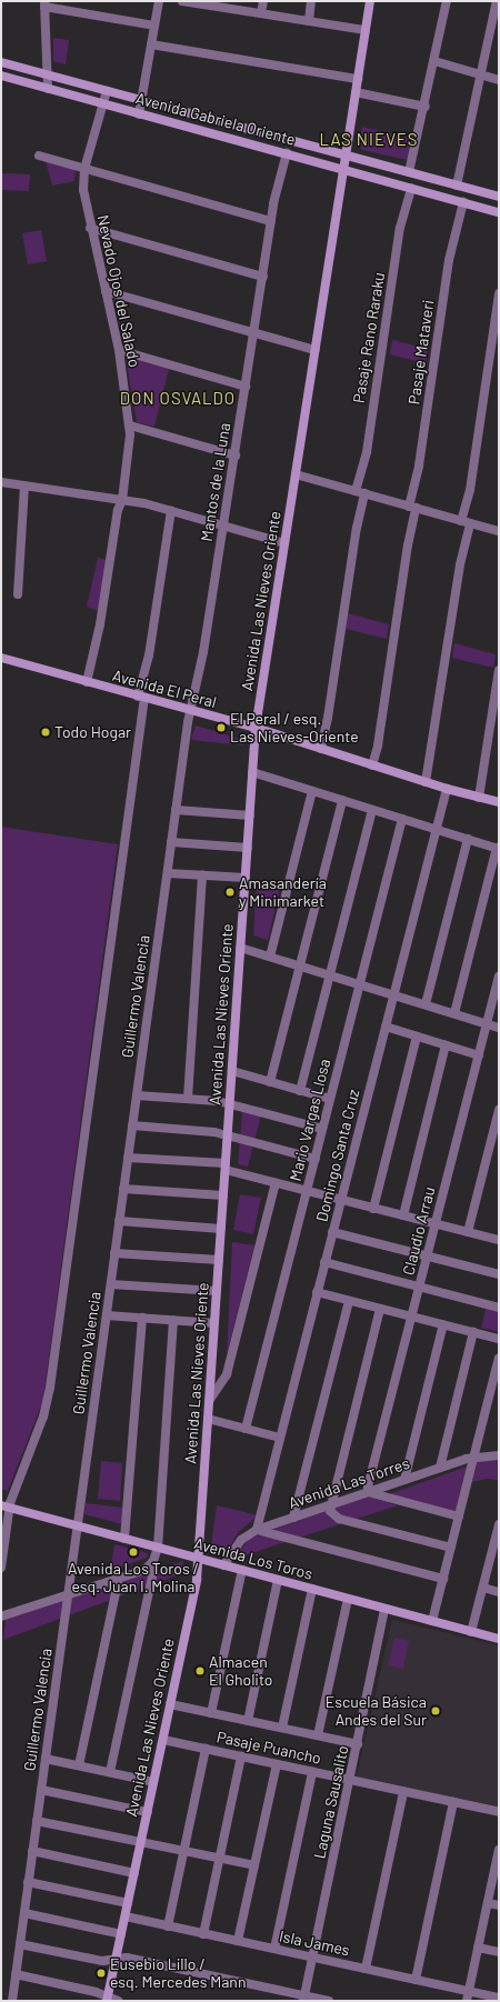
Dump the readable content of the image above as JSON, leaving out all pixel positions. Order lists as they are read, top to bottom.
{
  "streets": {
    "street": [
      "Avenida Gabriela Oriente",
      "Nevado Ojos del Salado",
      "Pasaje Rano Raraku",
      "Pasaje Mataveri",
      "Mantos de la Luna",
      "Avenida Las Nieves Oriente",
      "Avenida El Peral",
      "Guillermo Valencia",
      "Mario Vargas Llosa",
      "Domingo Santa Cruz",
      "Claudio Arrau",
      "Avenida Las Torres",
      "Avenida Los Toros",
      "Pasaje Puancho",
      "Laguna Sausalito",
      "Isla James"
    ]
  },
  "crossings": [
    ["Avenida Gabriela Oriente", "Nevado Ojos del Salado"],
    ["Avenida Gabriela Oriente", "Pasaje Rano Raraku"],
    ["Avenida Gabriela Oriente", "Pasaje Mataveri"],
    ["Avenida Gabriela Oriente", "Mantos de la Luna"],
    ["Avenida Gabriela Oriente", "Avenida Las Nieves Oriente"],
    ["Nevado Ojos del Salado", "Avenida El Peral"],
    ["Pasaje Rano Raraku", "Avenida El Peral"],
    ["Pasaje Mataveri", "Avenida El Peral"],
    ["Mantos de la Luna", "Avenida El Peral"],
    ["Mantos de la Luna", "Guillermo Valencia"],
    ["Avenida Las Nieves Oriente", "Avenida El Peral"],
    ["Avenida Las Nieves Oriente", "Avenida Los Toros"],
    ["Avenida Las Nieves Oriente", "Pasaje Puancho"],
    ["Avenida Las Nieves Oriente", "Isla James"],
    ["Avenida El Peral", "Guillermo Valencia"],
    ["Avenida El Peral", "Domingo Santa Cruz"],
    ["Guillermo Valencia", "Avenida Los Toros"],
    ["Domingo Santa Cruz", "Avenida Las Torres"],
    ["Claudio Arrau", "Avenida Las Torres"],
    ["Avenida Las Torres", "Avenida Los Toros"],
    ["Avenida Los Toros", "Laguna Sausalito"],
    ["Pasaje Puancho", "Laguna Sausalito"],
    ["Laguna Sausalito", "Isla James"]
  ],
  "districts": ["LAS NIEVES", "DON OSVALDO"],
  "places": [
    "El Peral / esq. Las Nieves-Oriente",
    "Todo Hogar",
    "Amasandería y Minimarket",
    "Avenida Los Toros / esq. Juan I. Molina",
    "Almacen El Gholito",
    "Escuela Básica Andes del Sur",
    "Eusebio Lillo / esq. Mercedes Mann"
  ]
}
